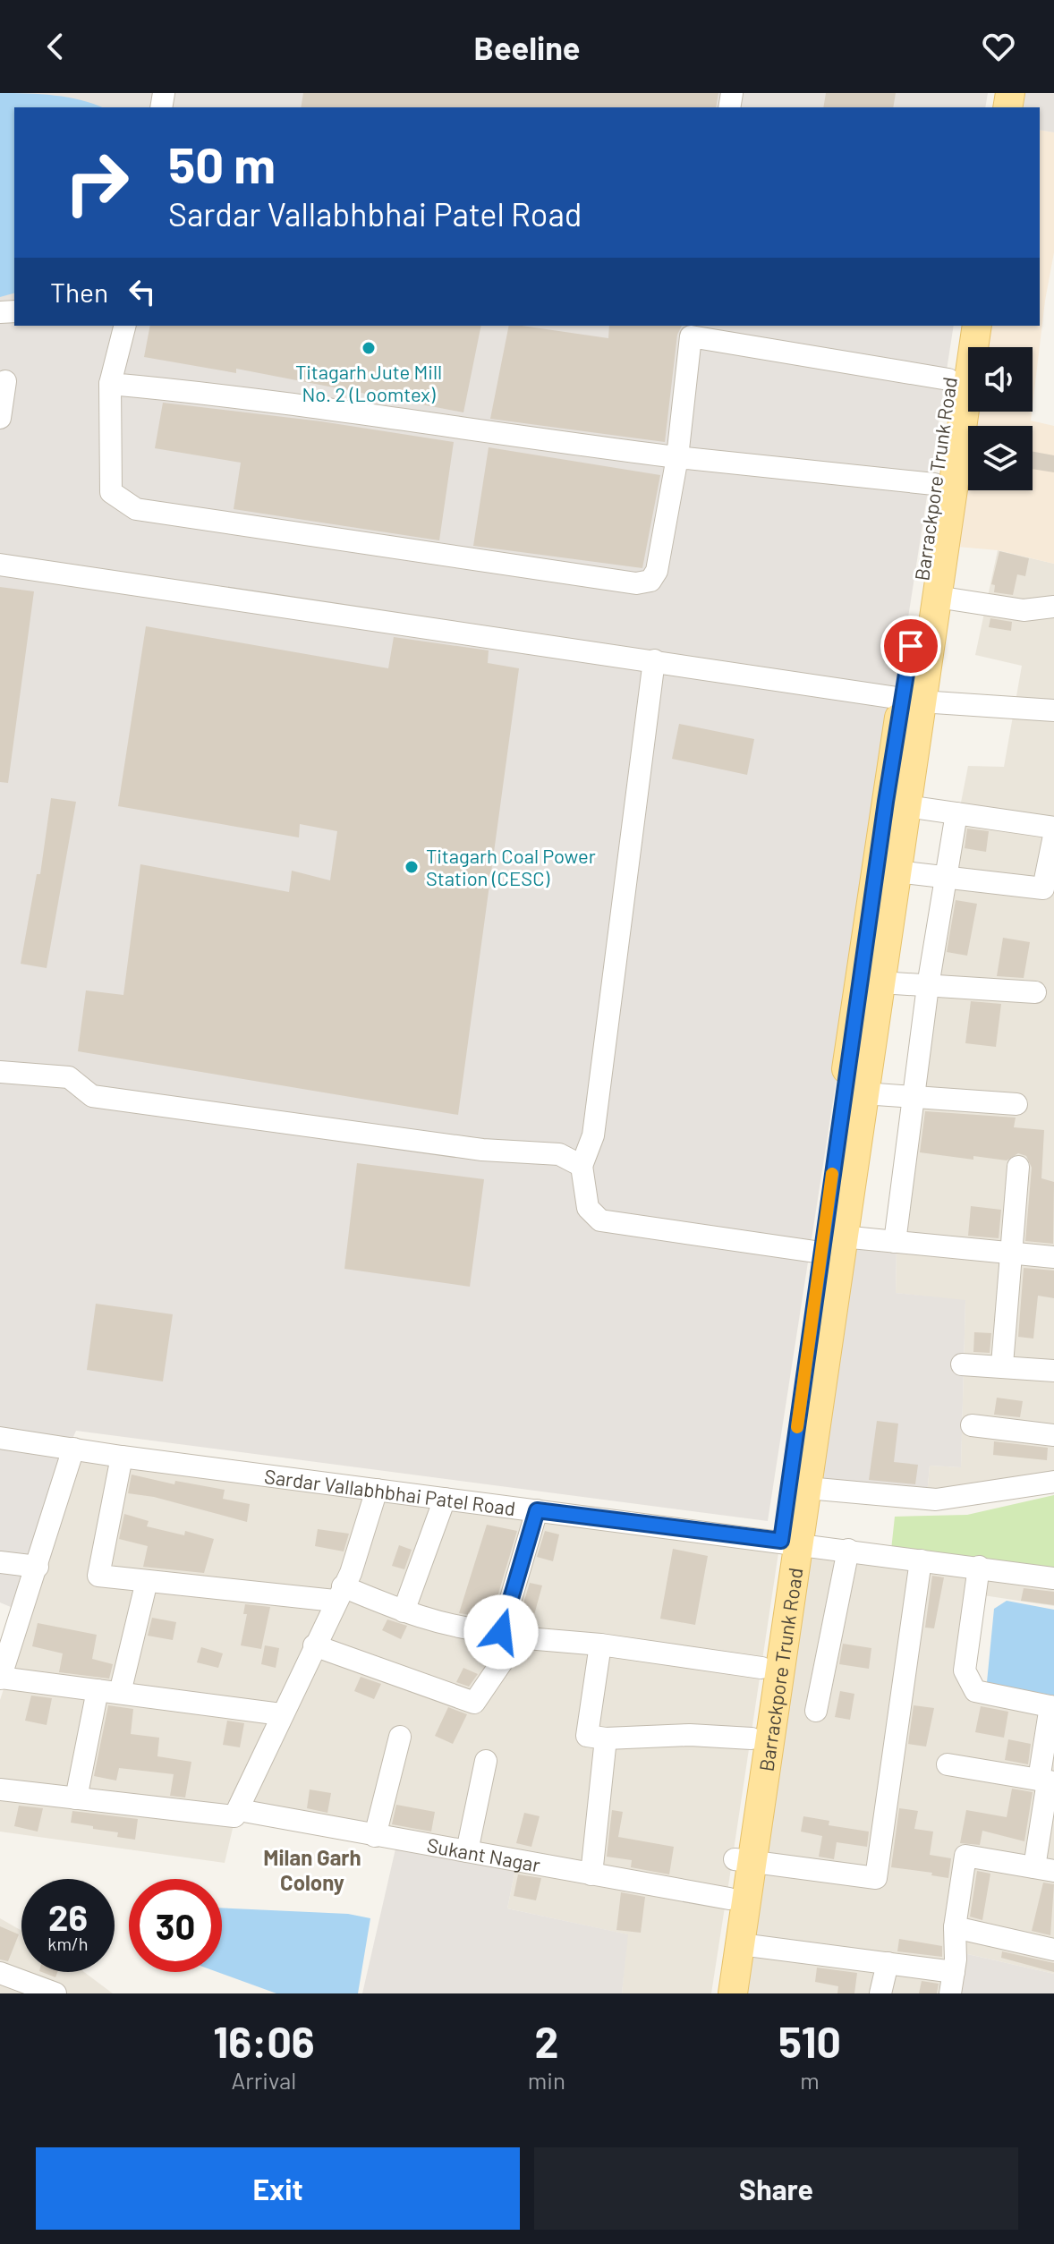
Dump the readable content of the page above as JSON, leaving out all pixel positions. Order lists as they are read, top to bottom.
{
  "streets": {
    "main road": ["Barrackpore Trunk Road"],
    "street": ["Sardar Vallabhbhai Patel Road", "Sukant Nagar"]
  },
  "crossings": [
    ["Barrackpore Trunk Road", "Sardar Vallabhbhai Patel Road"],
    ["Barrackpore Trunk Road", "Sukant Nagar"]
  ],
  "districts": ["Milan Garh Colony"],
  "places": ["Titagarh Jute Mill No. 2 (Loomtex)", "Titagarh Coal Power Station (CESC)"],
  "page": {
    "header": "Beeline",
    "turn": ["50 m", "Sardar Vallabhbhai Patel Road"],
    "then": "Then",
    "speed": "26 km/h",
    "limit": "30",
    "eta": [
      "16:06",
      "Arrival",
      "2",
      "min",
      "510",
      "m"
    ],
    "buttons": ["Exit", "Share"]
  }
}
